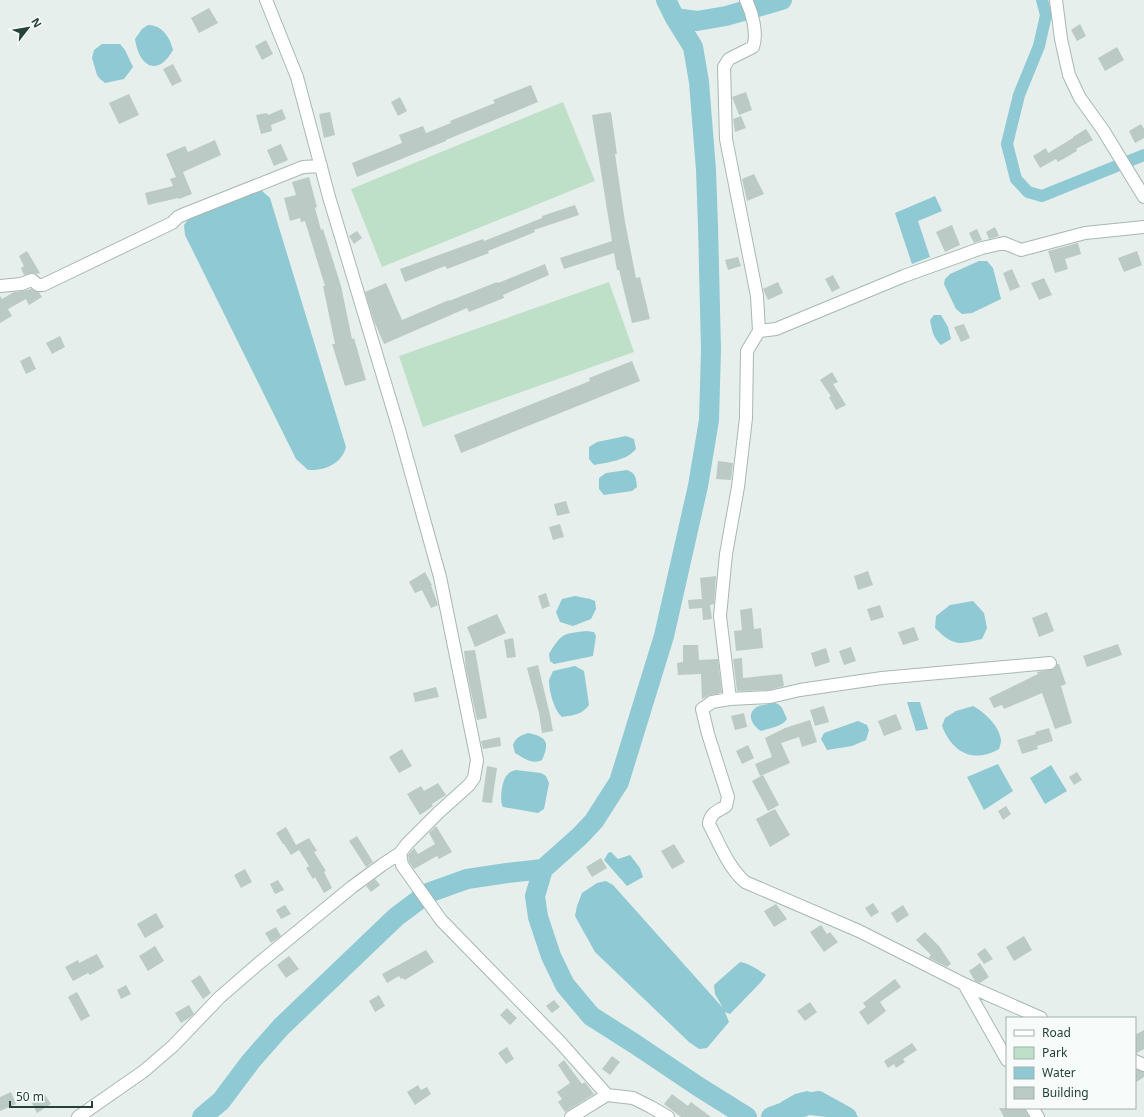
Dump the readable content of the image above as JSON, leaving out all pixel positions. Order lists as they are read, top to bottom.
{
  "legend": [
    "Road",
    "Park",
    "Water",
    "Building"
  ],
  "scale_bar": "50 m",
  "north": "top right"
}
